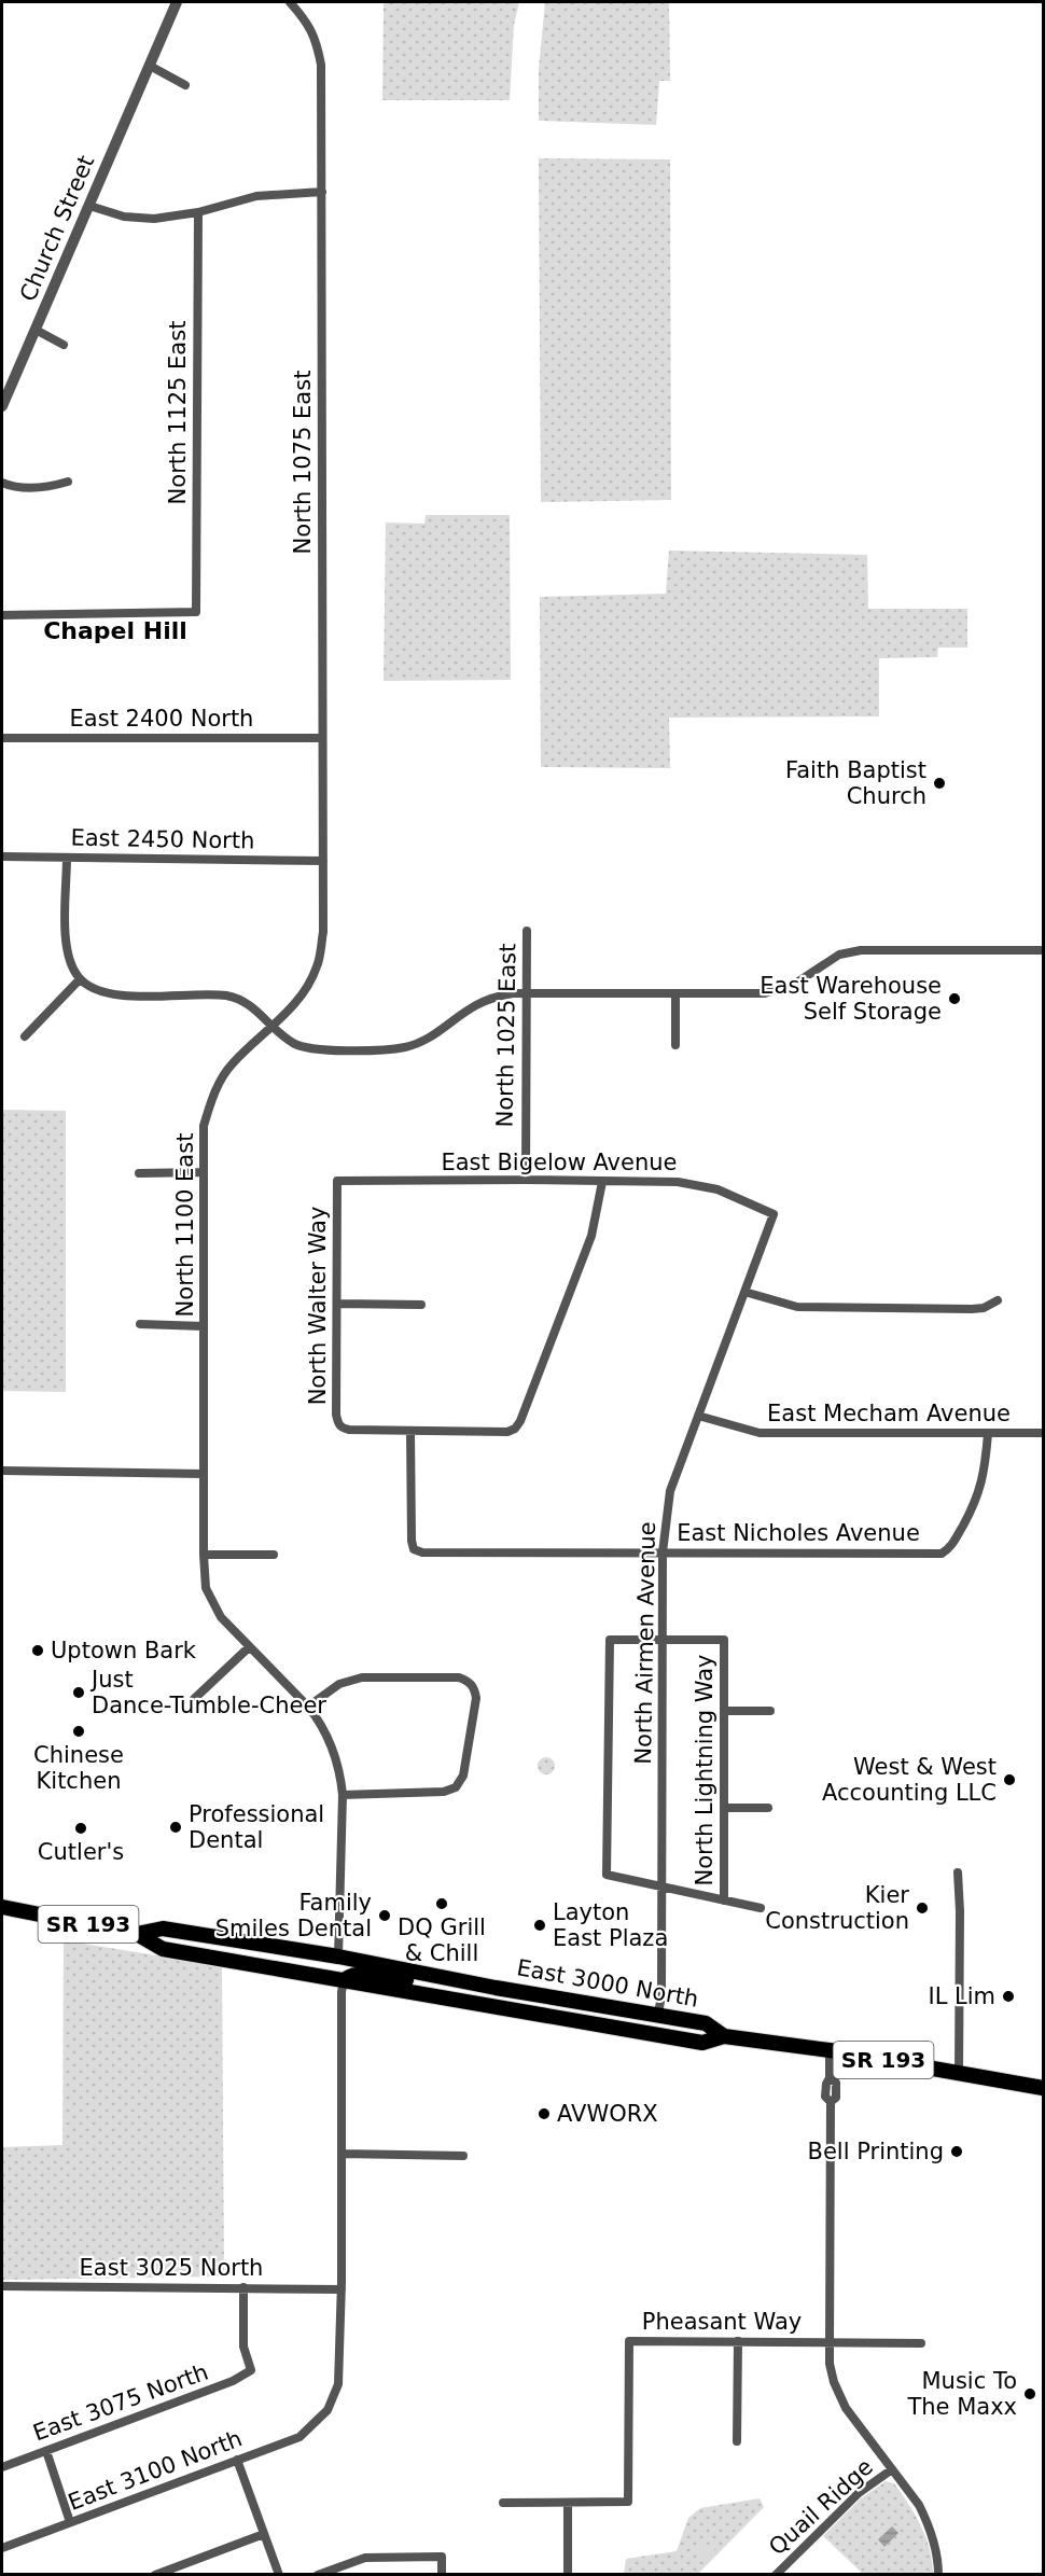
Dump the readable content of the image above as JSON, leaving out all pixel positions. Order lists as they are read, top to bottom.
{
  "streets": {
    "main road": ["SR 193", "East 3000 North"],
    "street": [
      "Church Street",
      "North 1125 East",
      "North 1075 East",
      "East 2400 North",
      "East 2450 North",
      "North 1025 East",
      "East Bigelow Avenue",
      "North 1100 East",
      "North Walter Way",
      "East Mecham Avenue",
      "East Nicholes Avenue",
      "North Airmen Avenue",
      "North Lightning Way",
      "East 3025 North",
      "Pheasant Way",
      "East 3075 North",
      "East 3100 North",
      "Quail Ridge"
    ]
  },
  "crossings": [
    ["North 1075 East", "East 2400 North"],
    ["North 1075 East", "East 2450 North"],
    ["North 1075 East", "North 1100 East"],
    ["East 2450 North", "North 1100 East"],
    ["North 1025 East", "East Bigelow Avenue"],
    ["East Bigelow Avenue", "North Walter Way"],
    ["East Bigelow Avenue", "North Airmen Avenue"],
    ["North 1100 East", "East 3000 North"],
    ["North Walter Way", "East Nicholes Avenue"],
    ["East Mecham Avenue", "East Nicholes Avenue"],
    ["East Mecham Avenue", "North Airmen Avenue"],
    ["East Nicholes Avenue", "North Airmen Avenue"],
    ["North Airmen Avenue", "North Lightning Way"],
    ["North Airmen Avenue", "East 3000 North"],
    ["East 3000 North", "Quail Ridge"],
    ["East 3025 North", "East 3075 North"],
    ["East 3025 North", "East 3100 North"],
    ["Pheasant Way", "Quail Ridge"]
  ],
  "districts": ["Chapel Hill"],
  "places": [
    "Faith Baptist Church",
    "East Warehouse Self Storage",
    "Uptown Bark",
    "Just Dance-Tumble-Cheer",
    "Chinese Kitchen",
    "West & West Accounting LLC",
    "Professional Dental",
    "Cutler's",
    "DQ Grill & Chill",
    "Kier Construction",
    "Family Smiles Dental",
    "Layton East Plaza",
    "IL Lim",
    "AVWORX",
    "Bell Printing",
    "Music To The Maxx"
  ]
}
